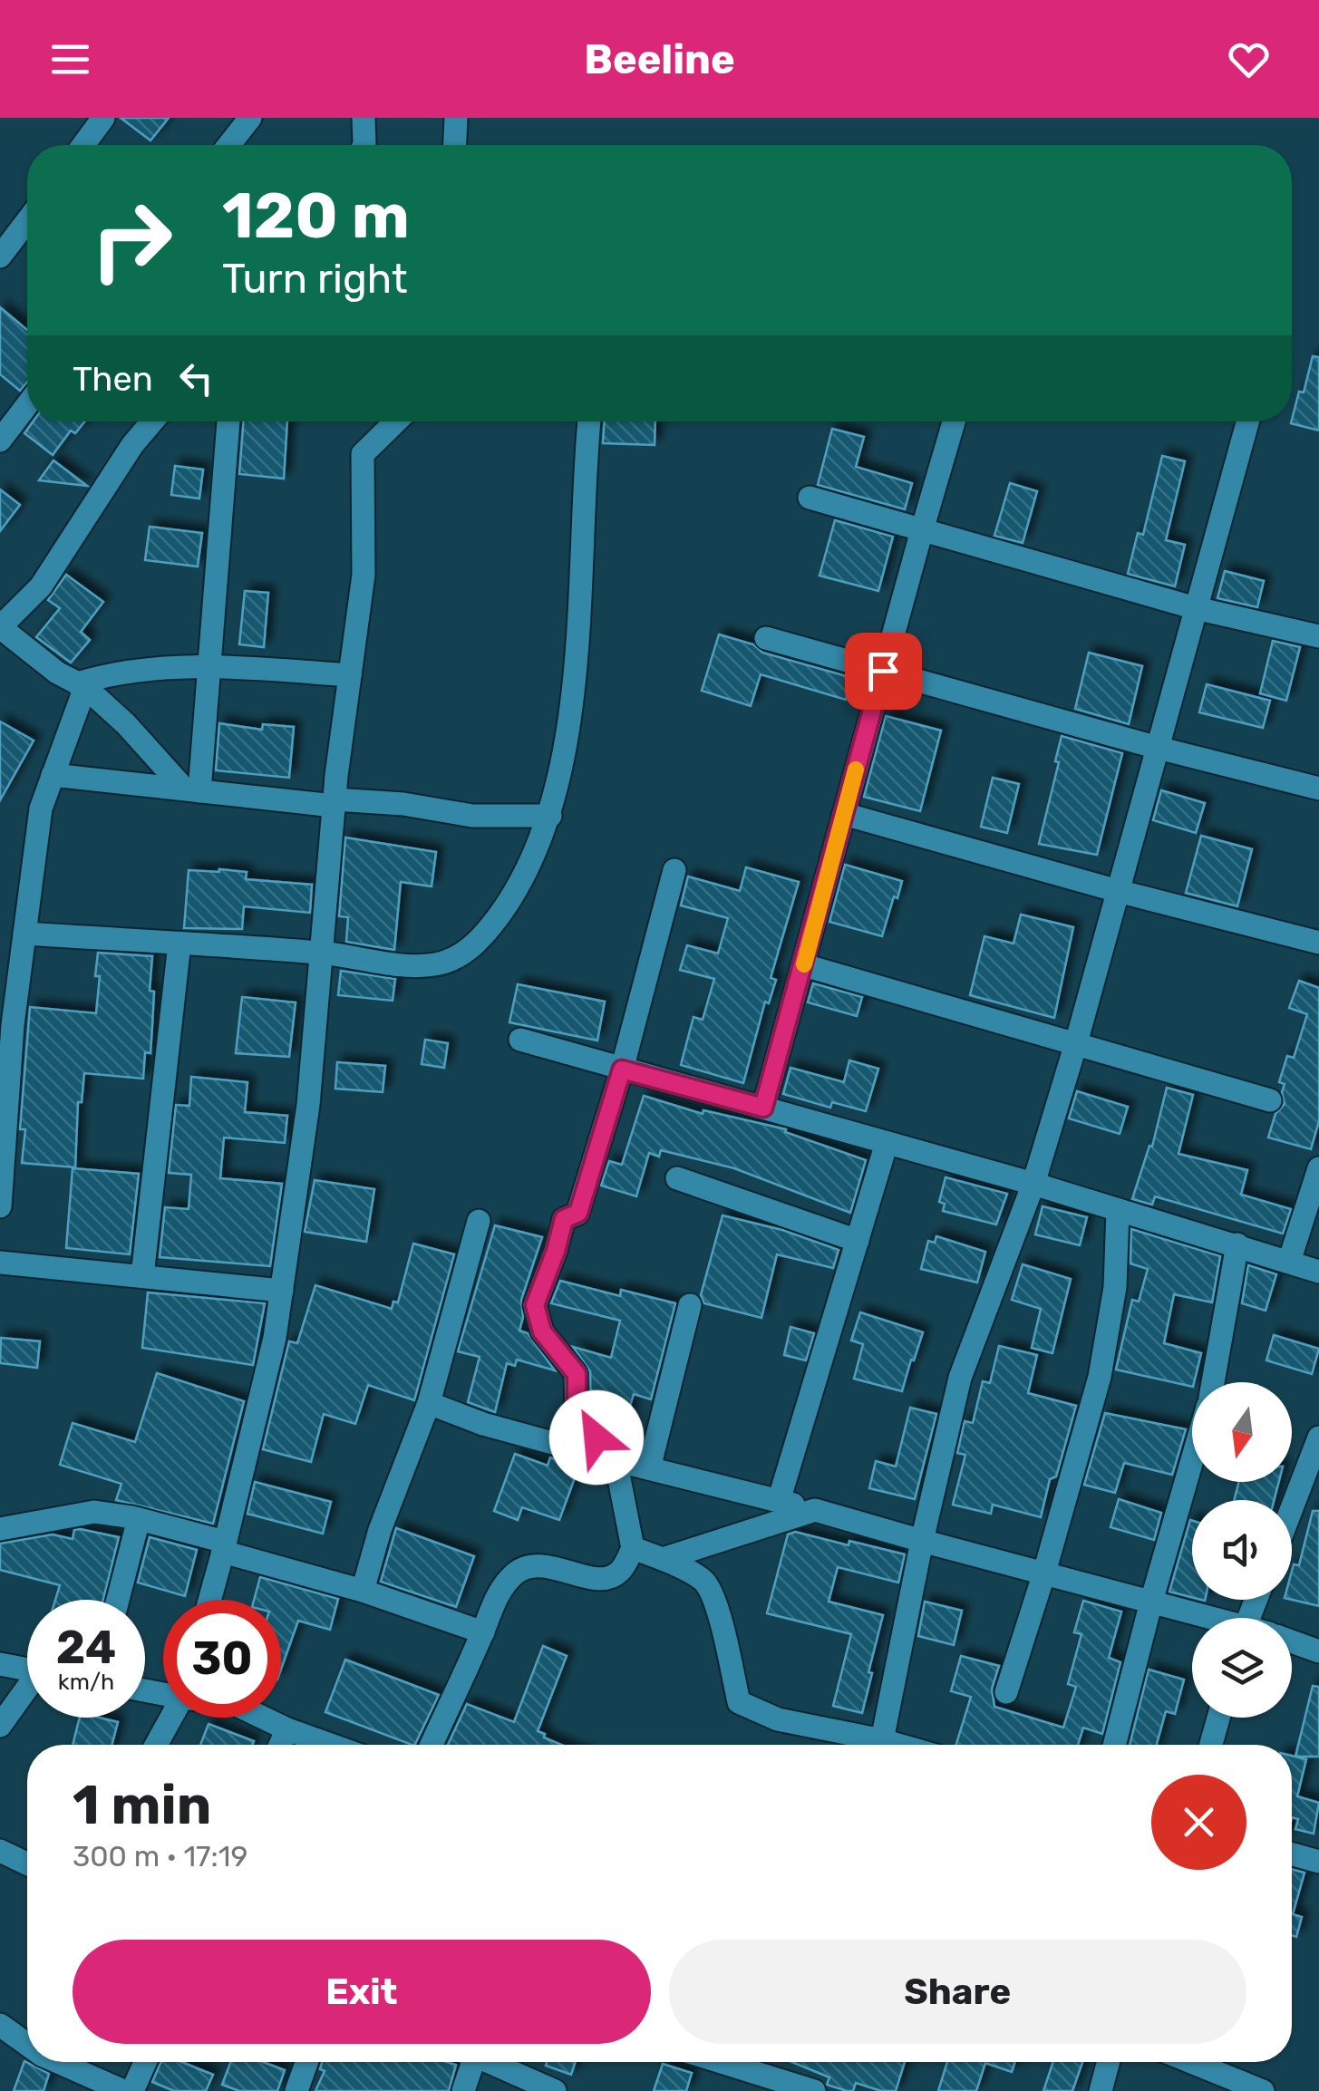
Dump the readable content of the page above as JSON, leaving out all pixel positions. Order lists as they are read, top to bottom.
{
  "north": "bottom",
  "page": {
    "header": "Beeline",
    "turn": ["120 m", "Turn right"],
    "then": "Then",
    "speed": "24 km/h",
    "limit": "30",
    "heading": ["1 min", "300 m · 17:19"],
    "buttons": ["Exit", "Share"]
  }
}
